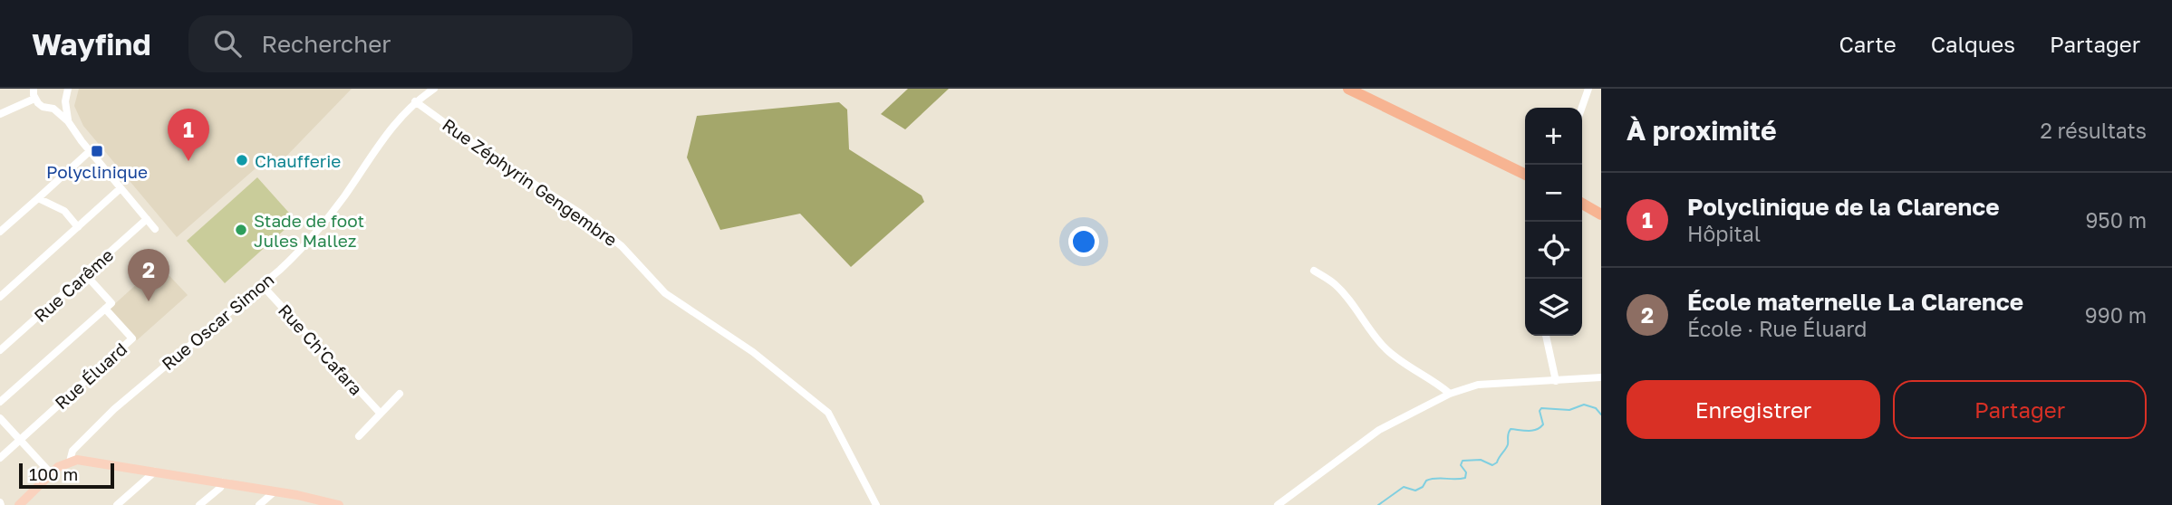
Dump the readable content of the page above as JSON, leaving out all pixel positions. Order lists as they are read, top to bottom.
{
  "streets": {
    "street": [
      "Rue Zéphyrin Gengembre",
      "Rue Carême",
      "Rue Oscar Simon",
      "Rue Ch'Cafara",
      "Rue Éluard"
    ]
  },
  "crossings": [
    ["Rue Zéphyrin Gengembre", "Rue Oscar Simon"],
    ["Rue Oscar Simon", "Rue Ch'Cafara"]
  ],
  "places": {
    "transit": ["Polyclinique"],
    "other": ["Chaufferie", "Stade de foot Jules Mallez"]
  },
  "scale_bar": "100 m",
  "page": {
    "header": "Wayfind",
    "search": "Rechercher",
    "nav": ["Carte", "Calques", "Partager"],
    "heading": ["À proximité", "2 résultats"],
    "map_buttons": ["+", "−"],
    "pins": ["1", "2"],
    "list": [
      {
        "mark": "1",
        "name": "Polyclinique de la Clarence",
        "note": "Hôpital",
        "value": "950 m"
      },
      {
        "mark": "2",
        "name": "École maternelle La Clarence",
        "note": "École · Rue Éluard",
        "value": "990 m"
      }
    ],
    "buttons": ["Enregistrer", "Partager"],
    "scale": "100 m"
  }
}
